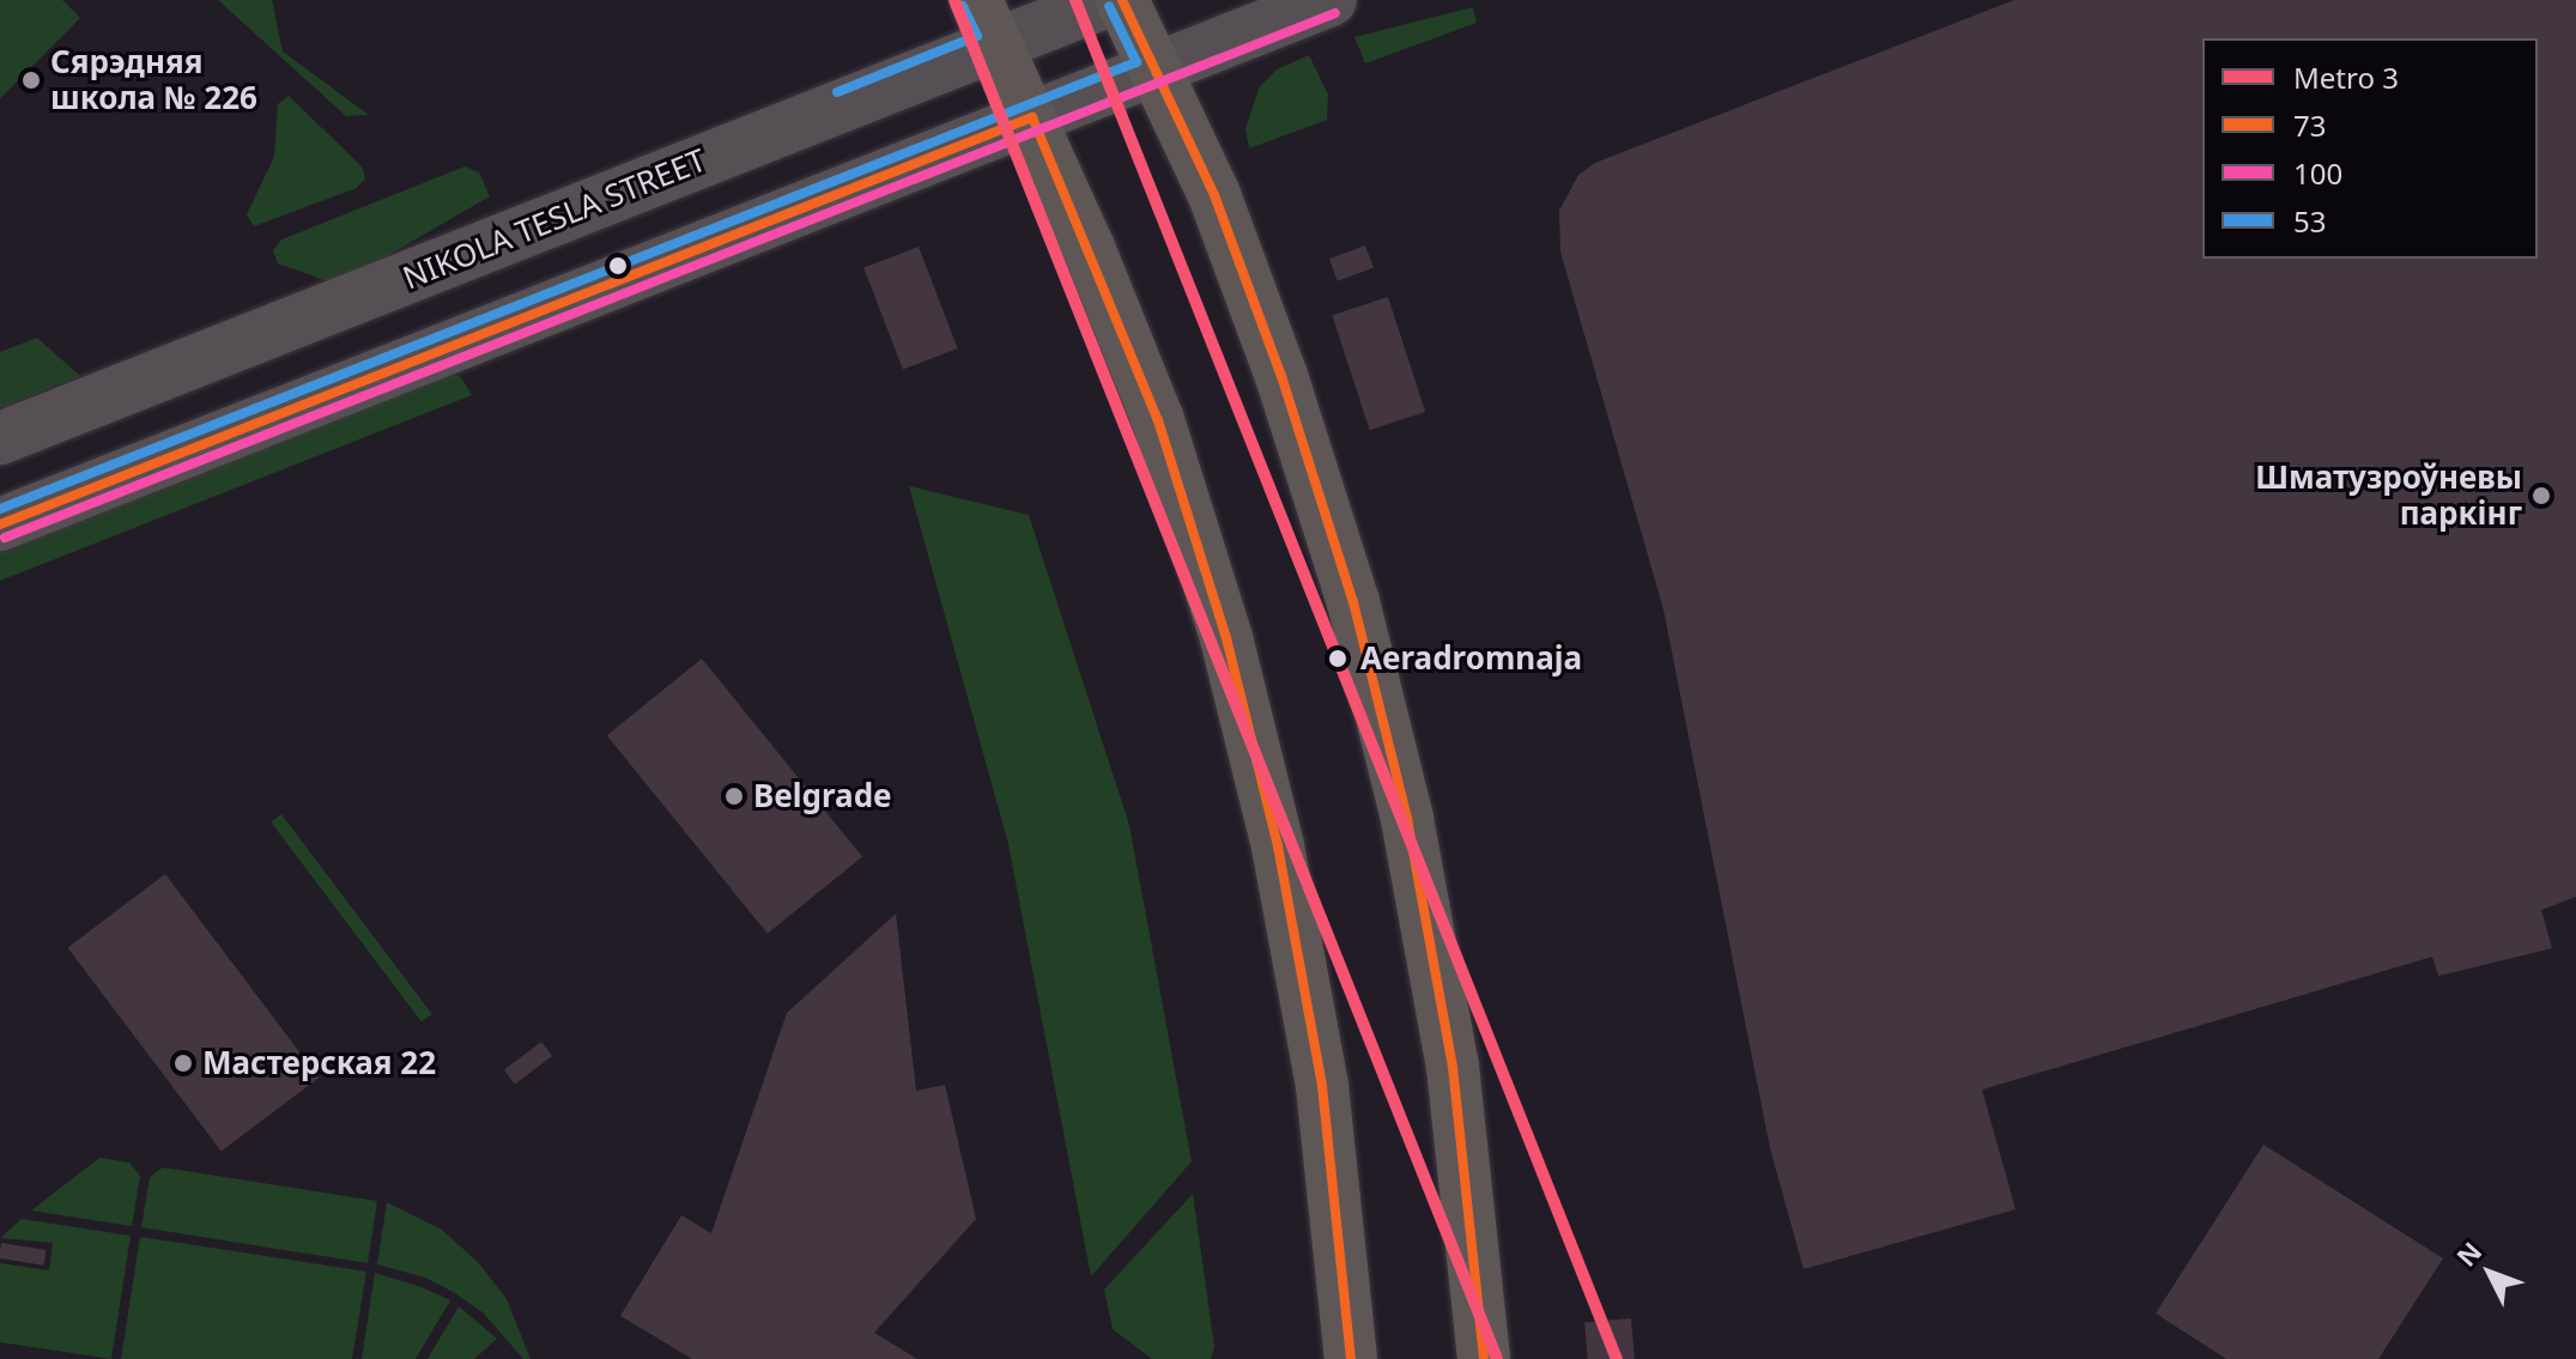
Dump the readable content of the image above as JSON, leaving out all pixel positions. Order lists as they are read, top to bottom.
{
  "streets": {
    "main road": ["NIKOLA TESLA STREET"]
  },
  "places": [
    "Сярэдняя школа № 226",
    "Шматузроўневы паркінг",
    "Aeradromnaja",
    "Belgrade",
    "Мастерская 22"
  ],
  "lines": [
    "metro line 3",
    "transit line 73",
    "transit line 53",
    "transit line 100"
  ],
  "legend": [
    "Metro 3",
    "73",
    "100",
    "53"
  ],
  "north": "top left"
}
